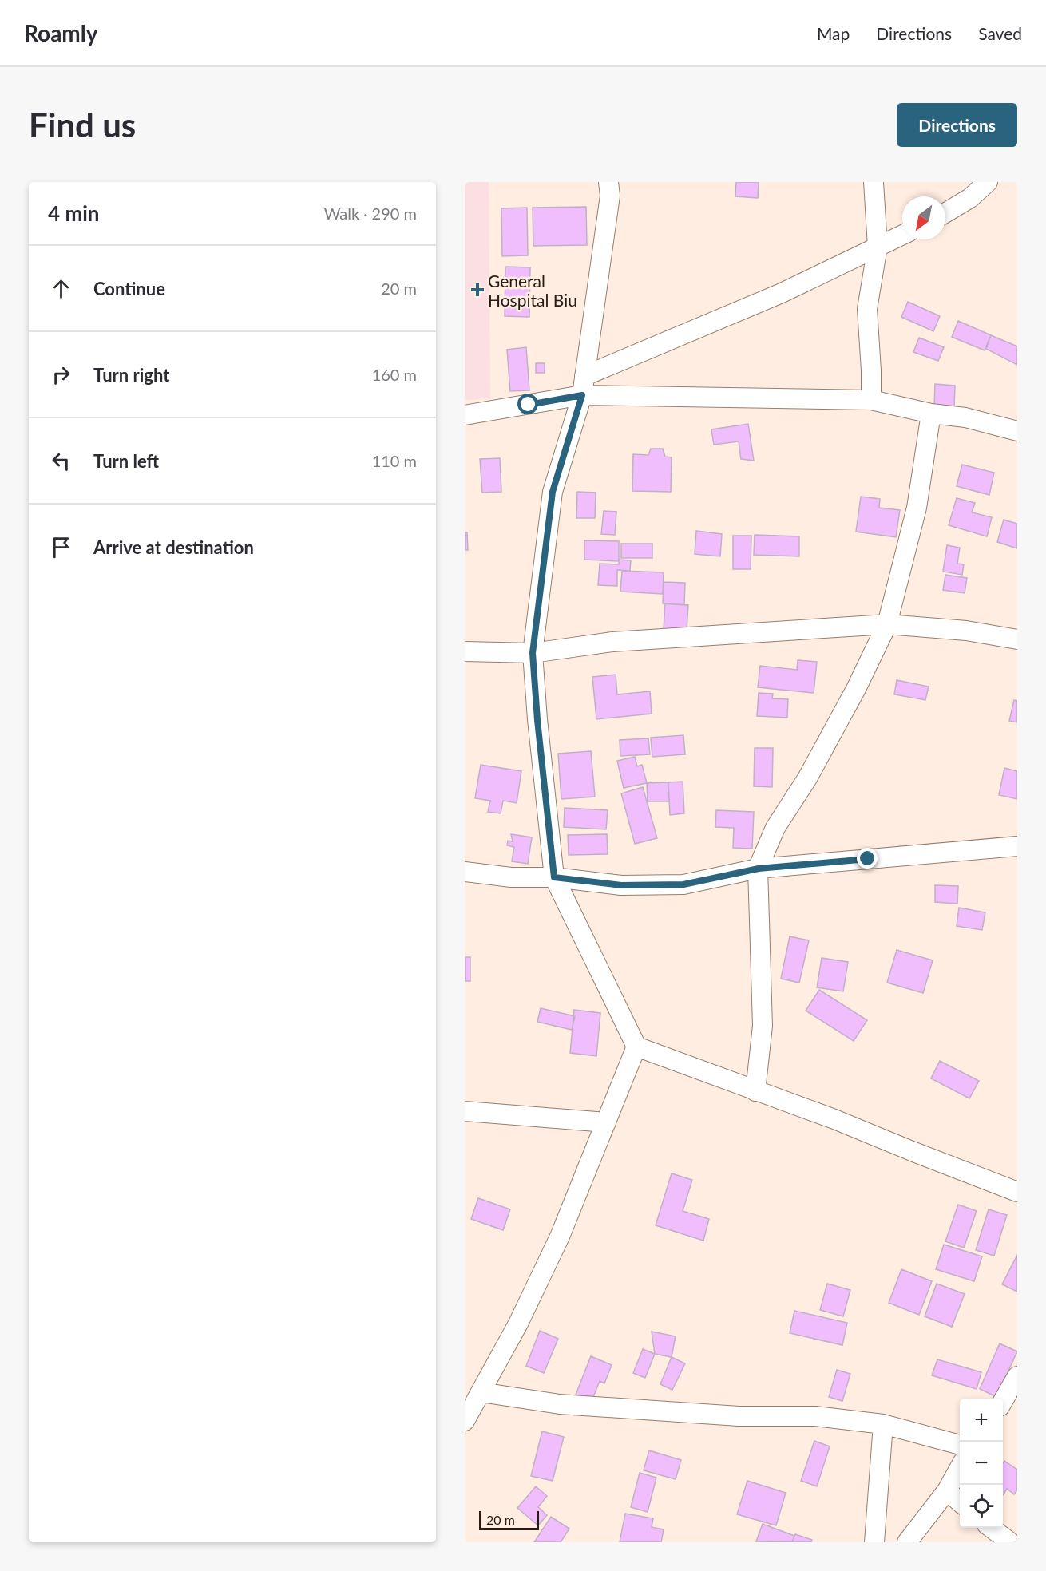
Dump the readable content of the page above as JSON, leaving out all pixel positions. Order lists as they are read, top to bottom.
{
  "places": {
    "health": ["General Hospital Biu"]
  },
  "scale_bar": "20 m",
  "north": "bottom left",
  "page": {
    "header": "Roamly",
    "nav": ["Map", "Directions", "Saved"],
    "buttons": "Directions",
    "title": "Find us",
    "heading": ["4 min", "Walk · 290 m"],
    "list": [
      ["Continue", "20 m"],
      ["Turn right", "160 m"],
      ["Turn left", "110 m"],
      "Arrive at destination"
    ],
    "map_buttons": ["+", "−"],
    "scale": "20 m"
  }
}
